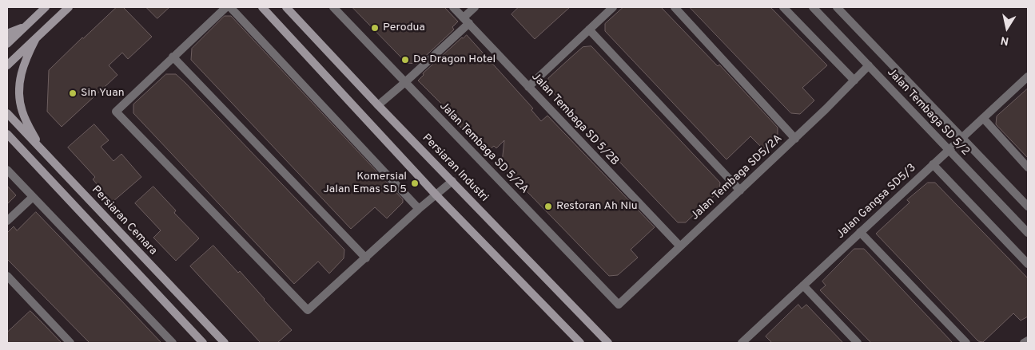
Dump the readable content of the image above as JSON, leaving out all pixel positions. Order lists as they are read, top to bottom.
{
  "streets": {
    "street": [
      "Jalan Tembaga SD 5/2",
      "Jalan Tembaga SD 5/2B",
      "Jalan Tembaga SD 5/2A",
      "Persiaran Industri",
      "Jalan Tembaga SD5/2A",
      "Jalan Gangsa SD5/3",
      "Persiaran Cemara"
    ]
  },
  "crossings": [
    ["Jalan Tembaga SD 5/2", "Jalan Tembaga SD5/2A"],
    ["Jalan Tembaga SD 5/2", "Jalan Gangsa SD5/3"],
    ["Jalan Tembaga SD 5/2B", "Jalan Tembaga SD5/2A"],
    ["Jalan Tembaga SD 5/2A", "Jalan Tembaga SD5/2A"]
  ],
  "places": [
    "Perodua",
    "De Dragon Hotel",
    "Sin Yuan",
    "Komersial Jalan Emas SD 5",
    "Restoran Ah Niu"
  ],
  "north": "bottom"
}
